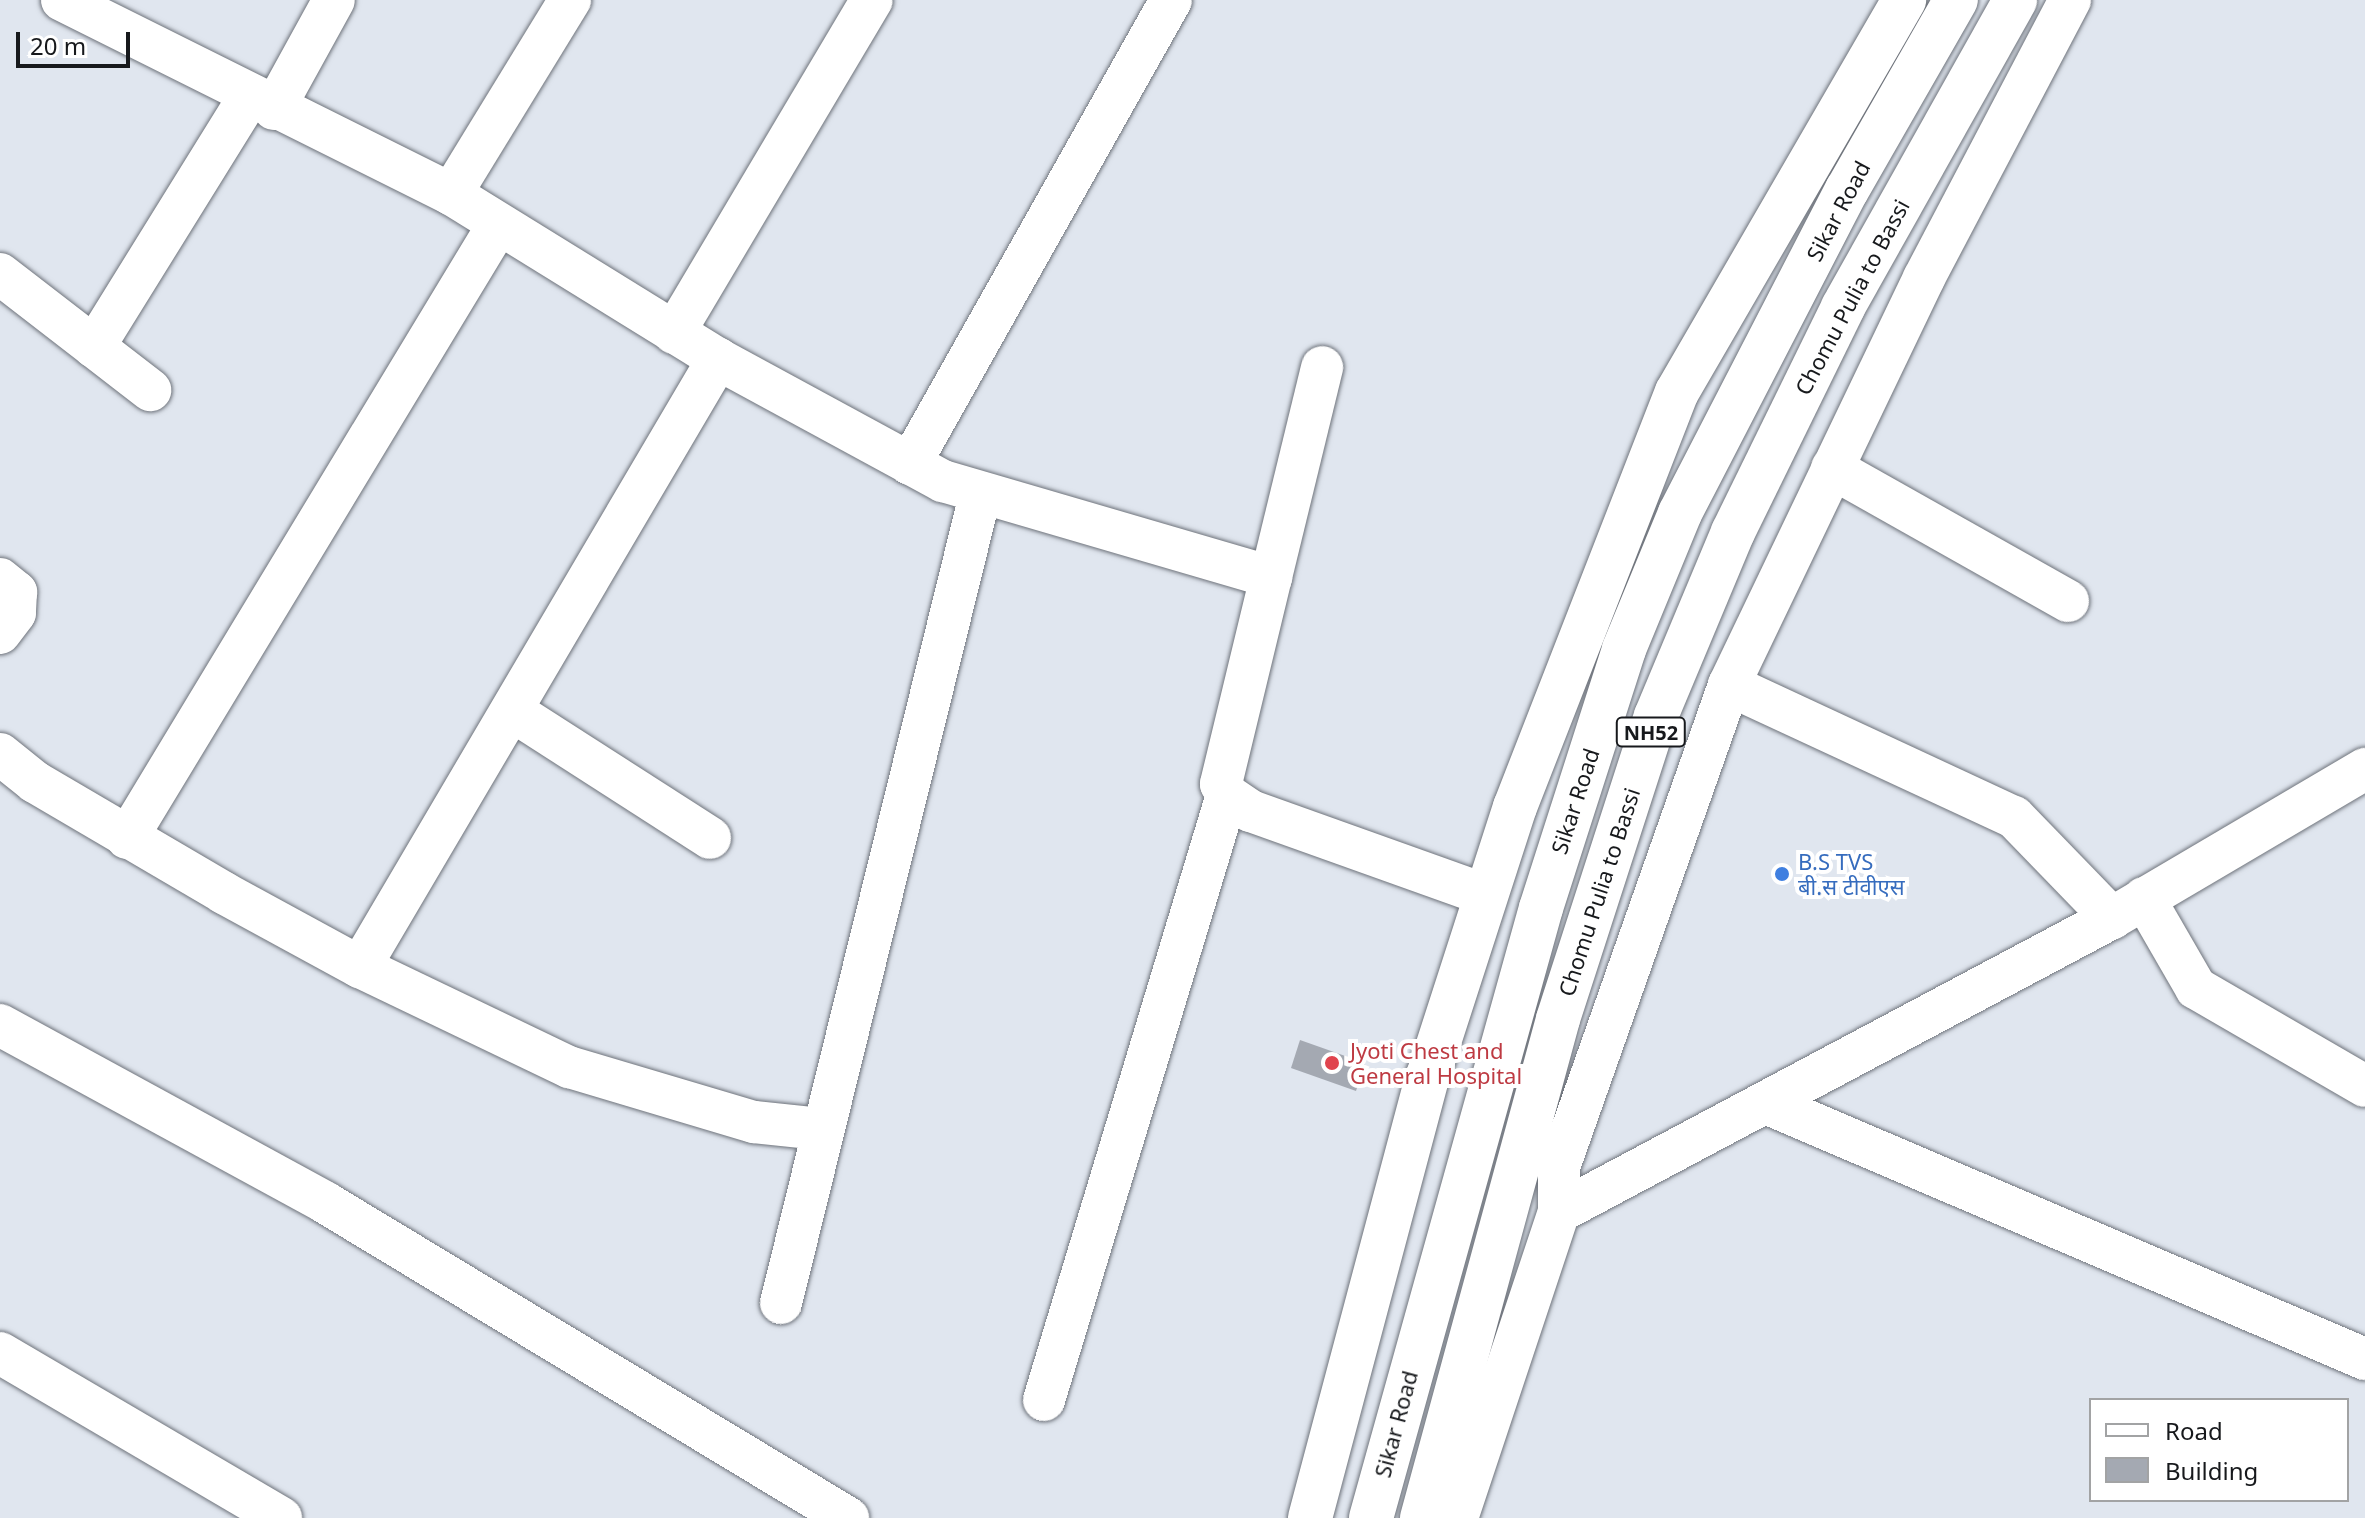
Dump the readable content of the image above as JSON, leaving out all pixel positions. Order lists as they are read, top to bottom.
{
  "streets": {
    "main road": ["Sikar Road", "Chomu Pulia to Bassi", "NH52"]
  },
  "places": ["B.S TVS बी.स टीवीएस", "Jyoti Chest and General Hospital"],
  "legend": ["Road", "Building"],
  "scale_bar": "20 m"
}
